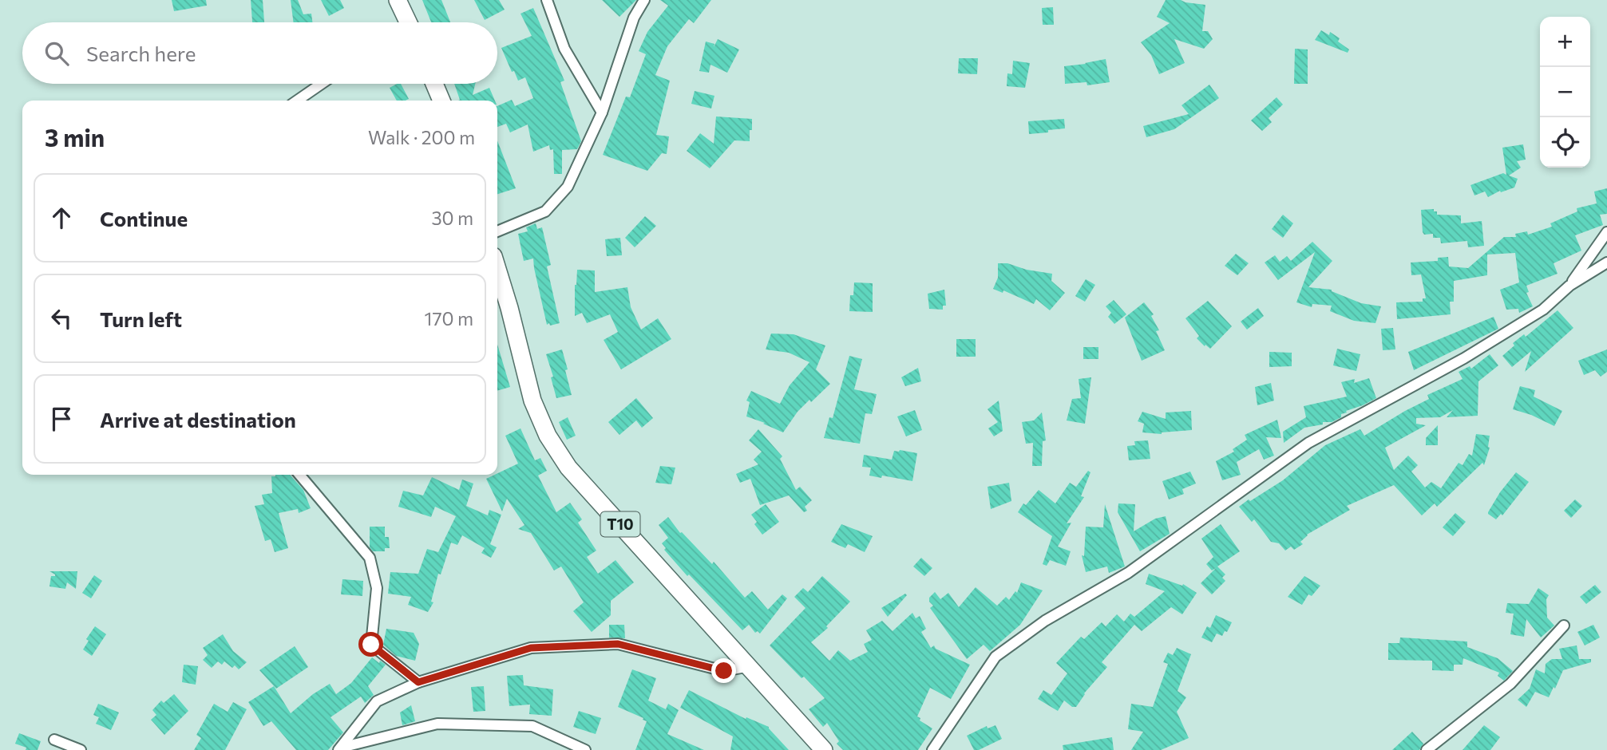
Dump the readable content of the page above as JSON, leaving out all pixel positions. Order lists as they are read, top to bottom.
{
  "streets": {
    "highway": ["T10"]
  },
  "page": {
    "map_buttons": ["+", "−"],
    "search": "Search here",
    "heading": ["3 min", "Walk · 200 m"],
    "list": [
      ["Continue", "30 m"],
      ["Turn left", "170 m"],
      "Arrive at destination"
    ]
  }
}
